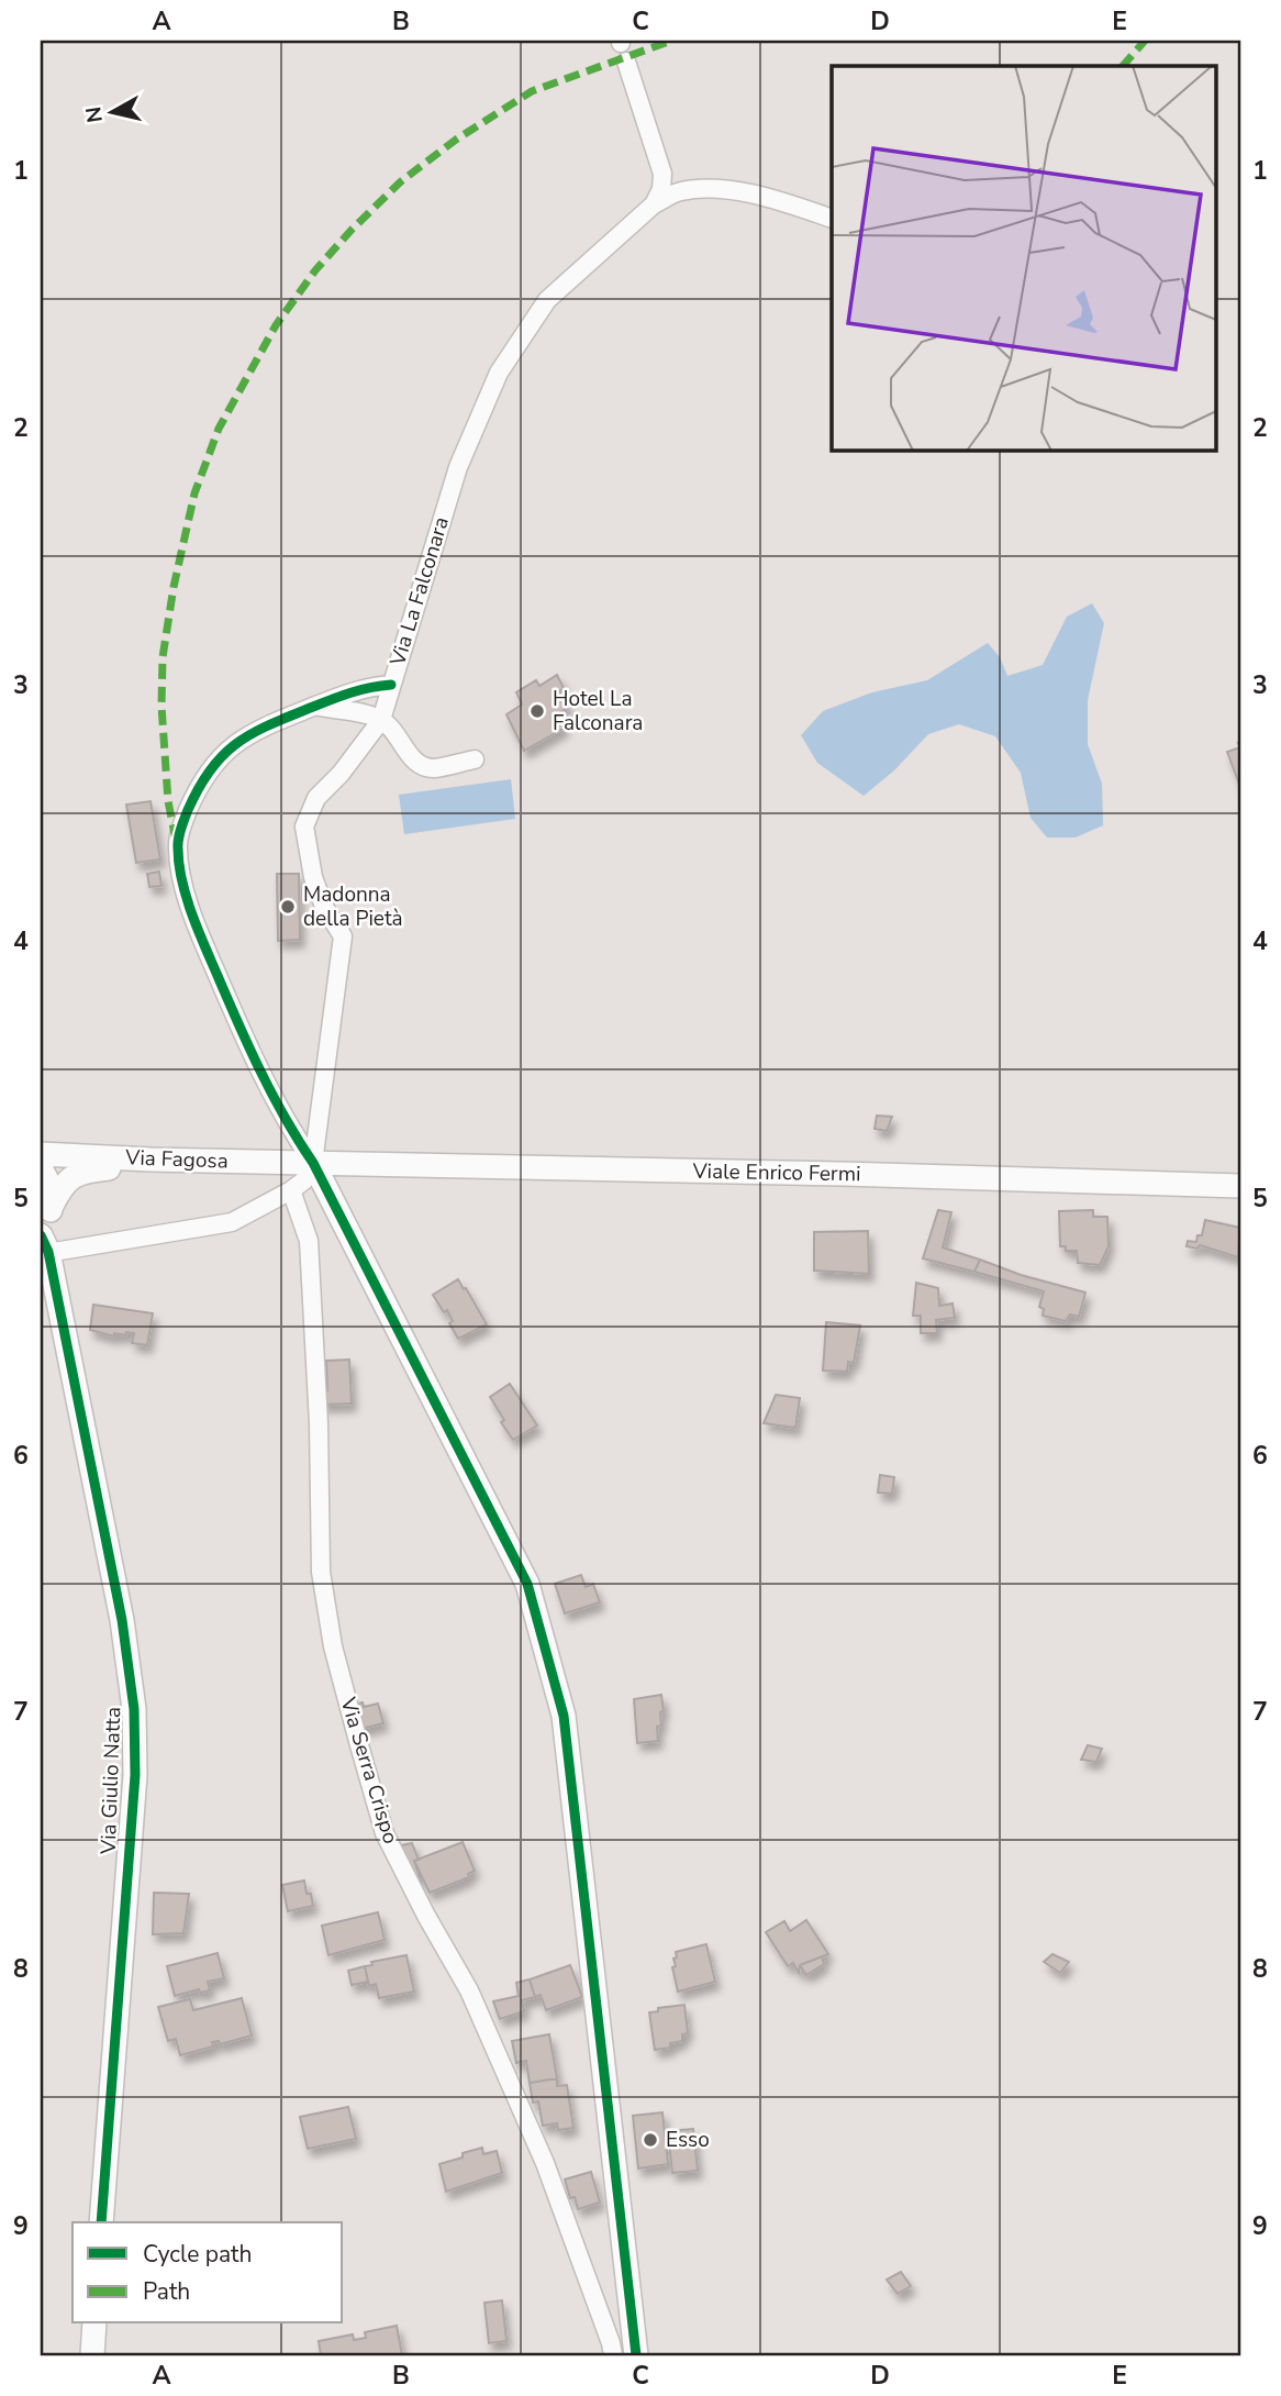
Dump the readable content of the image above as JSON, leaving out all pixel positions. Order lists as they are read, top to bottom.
{
  "streets": {
    "street": [
      "Via La Falconara",
      "Via Fagosa",
      "Viale Enrico Fermi",
      "Via Serra Crispo",
      "Via Giulio Natta"
    ]
  },
  "crossings": [
    ["Via La Falconara", "Via Fagosa"],
    ["Via La Falconara", "Viale Enrico Fermi"],
    ["Via Fagosa", "Viale Enrico Fermi"]
  ],
  "places": ["Hotel La Falconara", "Madonna della Pietà", "Esso"],
  "legend": ["Cycle path", "Path"],
  "north": "left",
  "grid": {
    "columns": [
      "A",
      "B",
      "C",
      "D",
      "E"
    ],
    "rows": [
      "1",
      "2",
      "3",
      "4",
      "5",
      "6",
      "7",
      "8",
      "9"
    ]
  }
}
